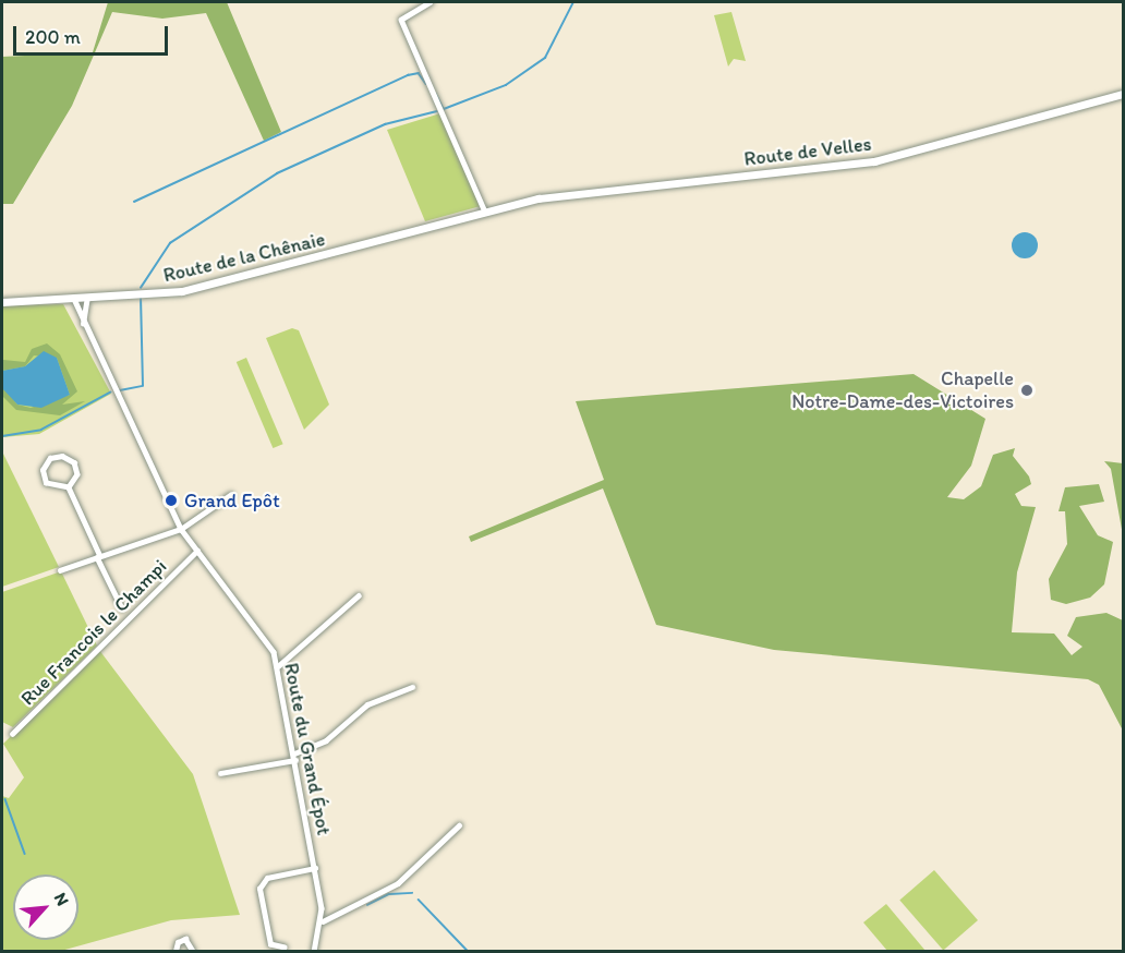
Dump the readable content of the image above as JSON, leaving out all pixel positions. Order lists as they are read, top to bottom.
{
  "streets": {
    "main road": ["Route de Velles", "Route de la Chênaie"],
    "street": ["Rue Francois le Champi", "Route du Grand Épot"]
  },
  "crossings": [
    ["Route de Velles", "Route de la Chênaie"],
    ["Route de la Chênaie", "Route du Grand Épot"],
    ["Rue Francois le Champi", "Route du Grand Épot"]
  ],
  "places": ["Chapelle Notre-Dame-des-Victoires", "Grand Epôt"],
  "scale_bar": "200 m",
  "north": "top right"
}
